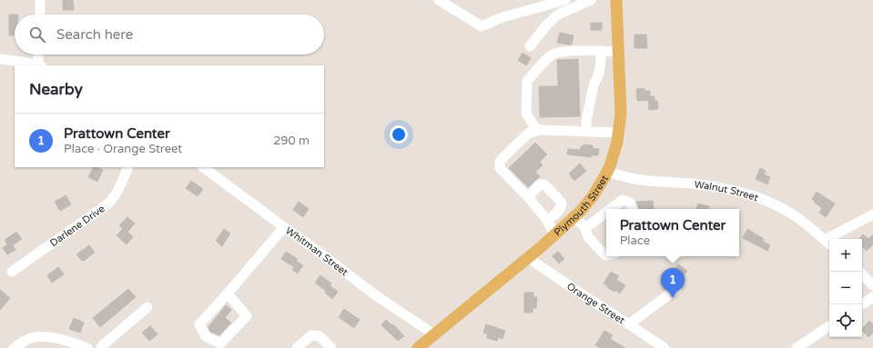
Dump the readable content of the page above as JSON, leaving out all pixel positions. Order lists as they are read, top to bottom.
{
  "streets": {
    "main road": ["Plymouth Street"],
    "street": [
      "Walnut Street",
      "Darlene Drive",
      "Whitman Street",
      "Orange Street"
    ]
  },
  "crossings": [
    ["Walnut Street", "Plymouth Street"],
    ["Plymouth Street", "Whitman Street"],
    ["Plymouth Street", "Orange Street"]
  ],
  "page": {
    "search": "Search here",
    "heading": "Nearby",
    "list": [
      {
        "mark": "1",
        "name": "Prattown Center",
        "note": "Place · Orange Street",
        "value": "290 m"
      }
    ],
    "popup": ["Prattown Center", "Place"],
    "map_buttons": ["+", "−"],
    "pins": "1"
  }
}
